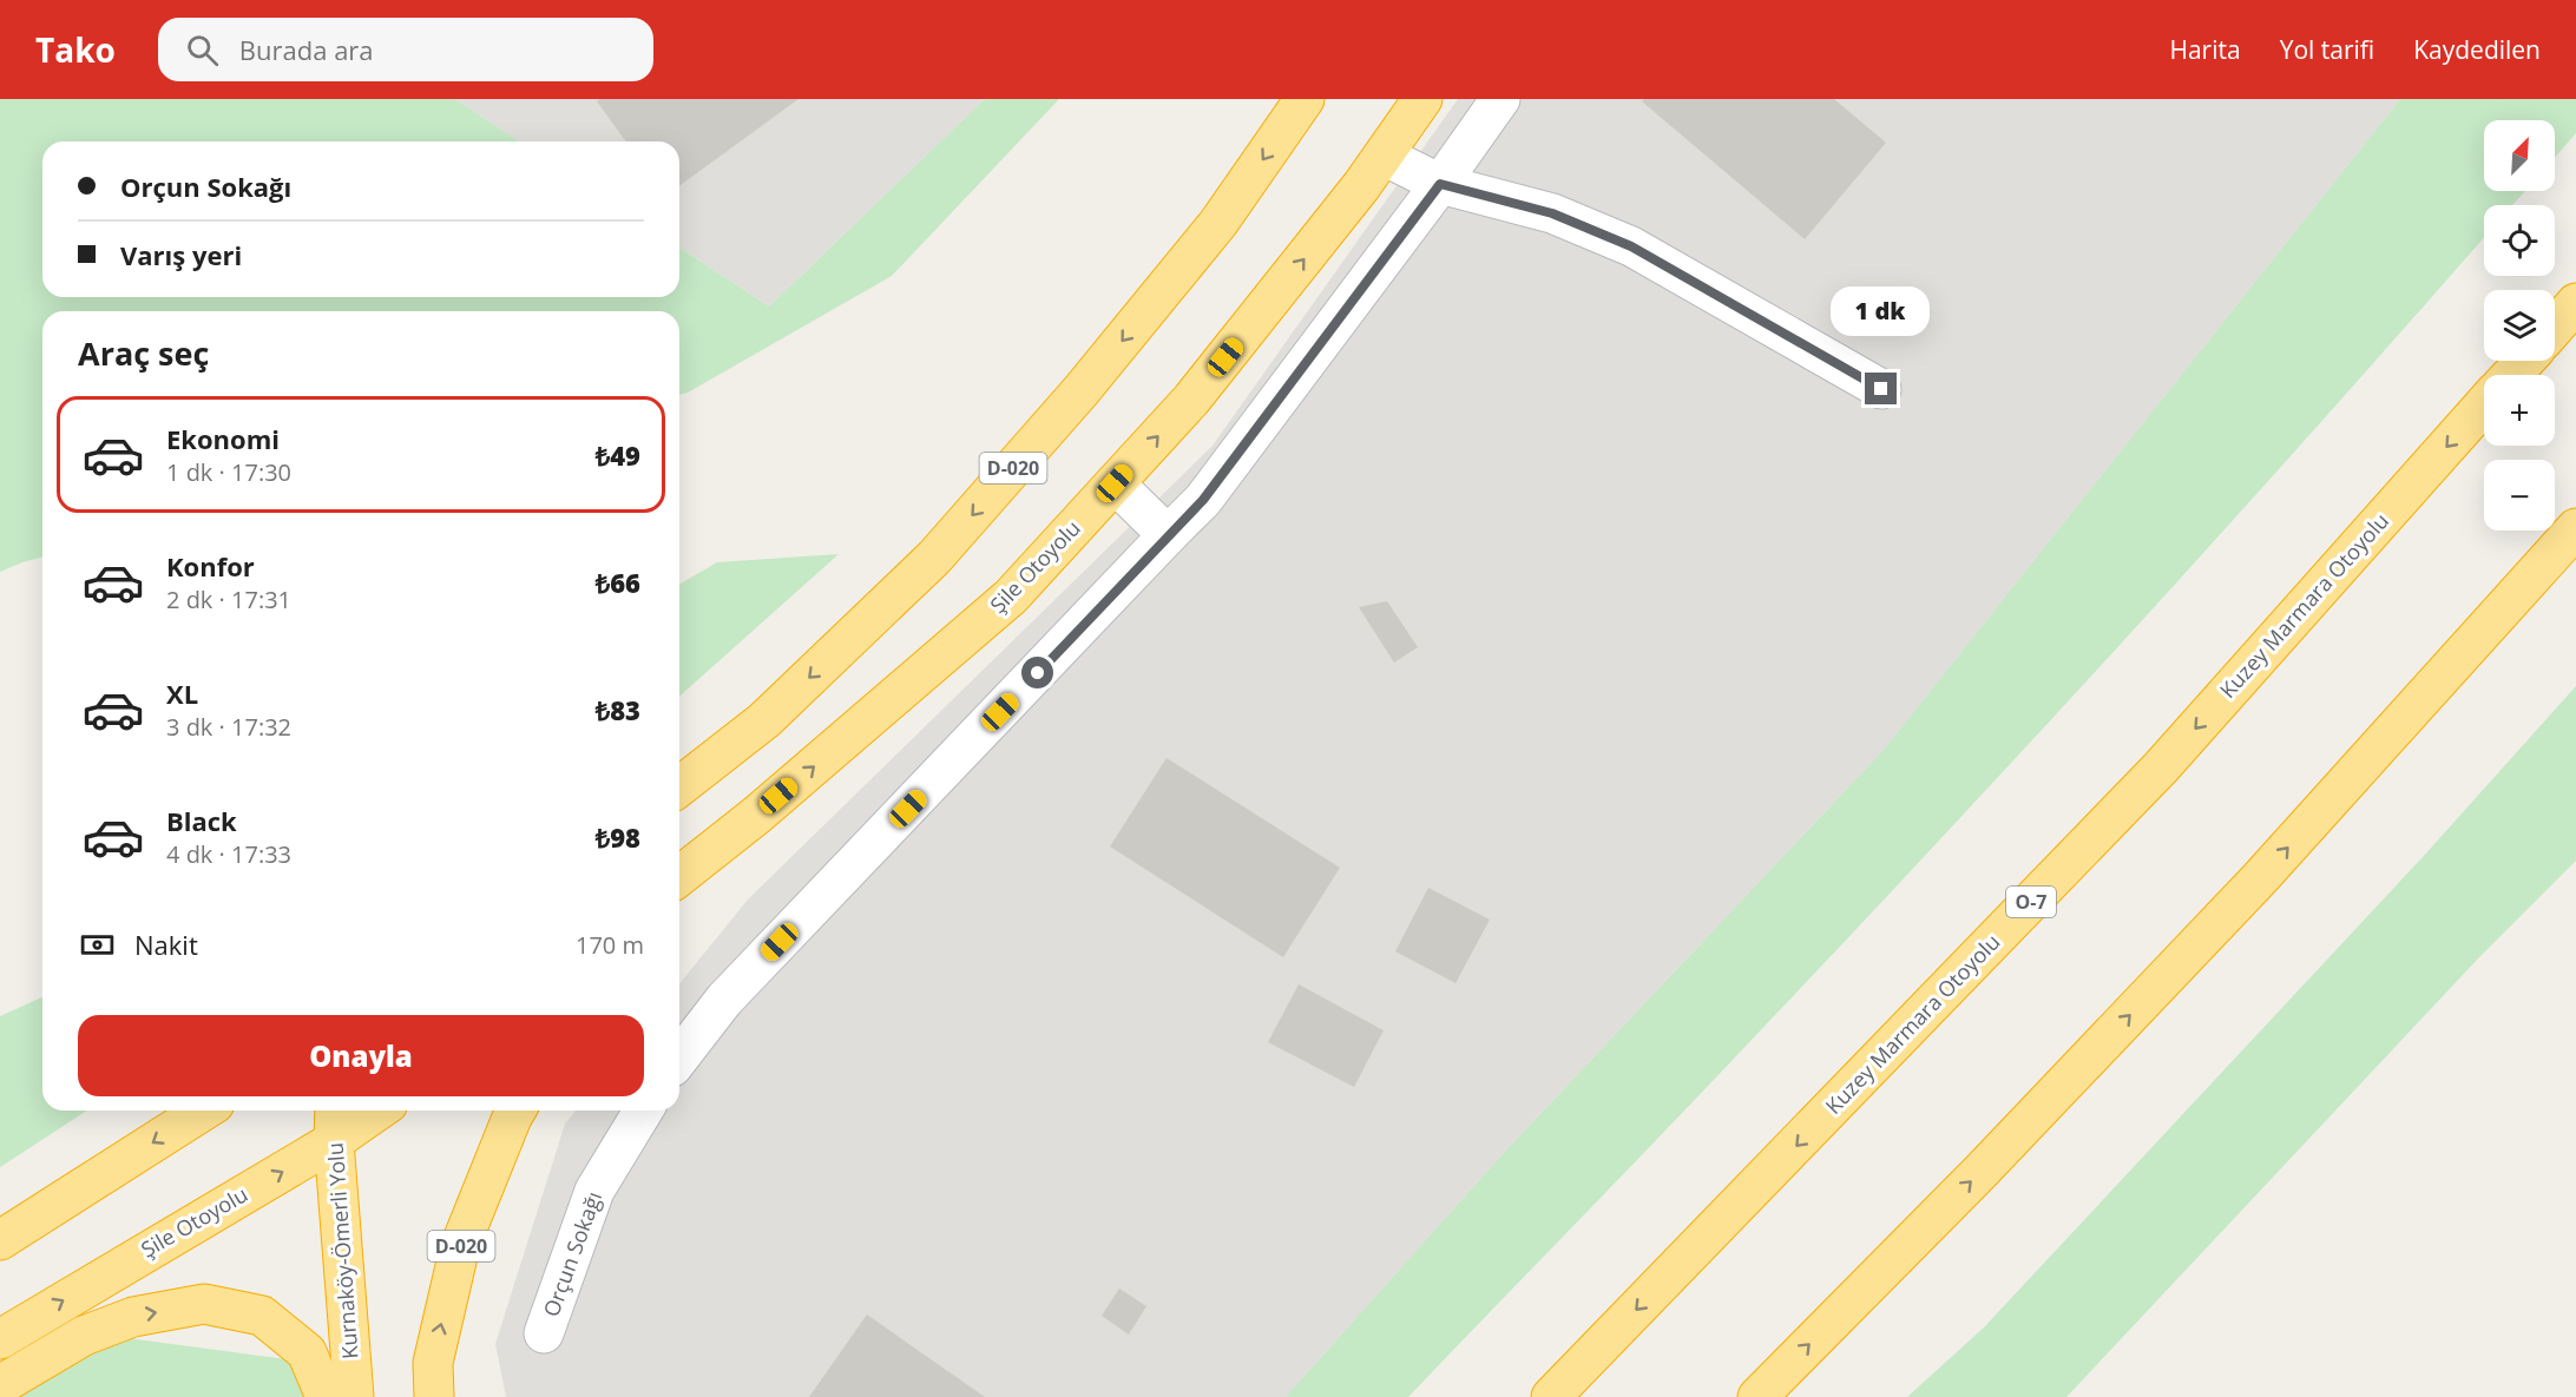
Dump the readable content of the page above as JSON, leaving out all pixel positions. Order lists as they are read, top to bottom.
{
  "streets": {
    "highway": [
      "D-020",
      "Şile Otoyolu",
      "Kuzey Marmara Otoyolu",
      "O-7",
      "Kurnaköy-Ömerli Yolu"
    ],
    "street": ["Orçun Sokağı"]
  },
  "crossings": [
    ["Şile Otoyolu", "Kurnaköy-Ömerli Yolu"]
  ],
  "north": "top right",
  "page": {
    "header": "Tako",
    "search": "Burada ara",
    "nav": ["Harita", "Yol tarifi", "Kaydedilen"],
    "map_buttons": ["+", "−"],
    "banner": ["Orçun Sokağı", "Varış yeri"],
    "bubble": "1 dk",
    "heading": "Araç seç",
    "list": [
      {
        "name": "Ekonomi",
        "note": "1 dk · 17:30",
        "value": "₺49"
      },
      {
        "name": "Konfor",
        "note": "2 dk · 17:31",
        "value": "₺66"
      },
      {
        "name": "XL",
        "note": "3 dk · 17:32",
        "value": "₺83"
      },
      {
        "name": "Black",
        "note": "4 dk · 17:33",
        "value": "₺98"
      }
    ],
    "pay": ["Nakit", "170 m"],
    "buttons": "Onayla"
  }
}
